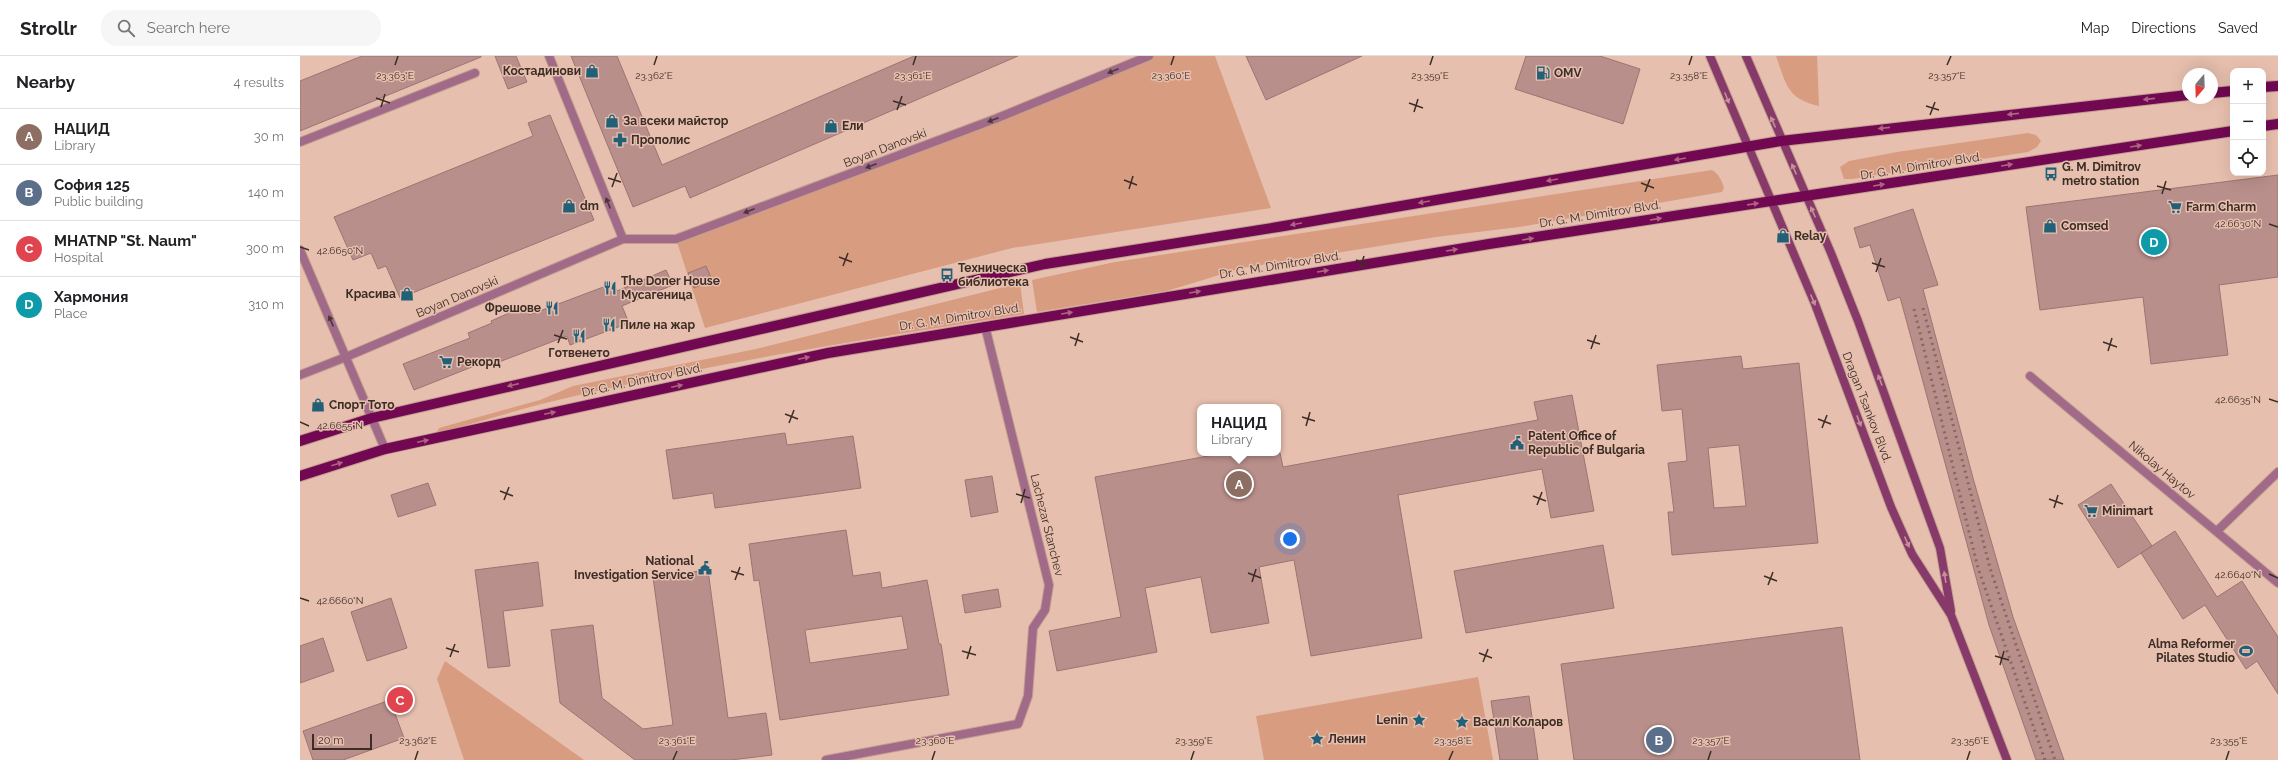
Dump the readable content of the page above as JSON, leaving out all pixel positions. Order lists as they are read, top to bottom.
{
  "streets": {
    "main road": ["Dr. G. M. Dimitrov Blvd.", "Dragan Tsankov Blvd."],
    "street": ["Boyan Danovski", "Nikolay Haytov", "Lachezar Stanchev"]
  },
  "crossings": [
    ["Dr. G. M. Dimitrov Blvd.", "Dragan Tsankov Blvd."],
    ["Dr. G. M. Dimitrov Blvd.", "Lachezar Stanchev"]
  ],
  "one_way": ["Boyan Danovski"],
  "places": {
    "shop": [
      "Костадинови",
      "За всеки майстор",
      "Ели",
      "dm",
      "Comsed",
      "Relay",
      "Красива",
      "Спорт Тото"
    ],
    "fuel station": ["OMV"],
    "pharmacy": ["Прополис"],
    "bus stop": ["G. M. Dimitrov metro station", "Техническа библиотека"],
    "supermarket": ["Farm Charm", "Рекорд", "Minimart"],
    "restaurant": [
      "The Doner House Мусагеница",
      "Фрешове",
      "Пиле на жар",
      "Готвенето"
    ],
    "public building": ["Patent Office of Republic of Bulgaria", "National Investigation Service"],
    "sports": ["Alma Reformer Pilates Studio"],
    "place": ["Lenin", "Васил Коларов", "Ленин"]
  },
  "scale_bar": "20 m",
  "north": "bottom",
  "page": {
    "header": "Strollr",
    "search": "Search here",
    "nav": ["Map", "Directions", "Saved"],
    "heading": ["Nearby", "4 results"],
    "map_buttons": ["+", "−"],
    "list": [
      {
        "mark": "A",
        "name": "НАЦИД",
        "note": "Library",
        "value": "30 m"
      },
      {
        "mark": "B",
        "name": "София 125",
        "note": "Public building",
        "value": "140 m"
      },
      {
        "mark": "C",
        "name": "MHATNP \"St. Naum\"",
        "note": "Hospital",
        "value": "300 m"
      },
      {
        "mark": "D",
        "name": "Хармония",
        "note": "Place",
        "value": "310 m"
      }
    ],
    "pins": [
      "D",
      "A",
      "C",
      "B"
    ],
    "popup": ["НАЦИД", "Library"],
    "scale": "20 m"
  },
  "coordinates": [
    "23.363°E",
    "23.362°E",
    "23.361°E",
    "23.360°E",
    "23.359°E",
    "23.358°E",
    "23.357°E",
    "42.6630°N",
    "42.6650°N",
    "42.6635°N",
    "42.6655°N",
    "42.6640°N",
    "42.6660°N",
    "23.356°E",
    "23.355°E"
  ]
}
